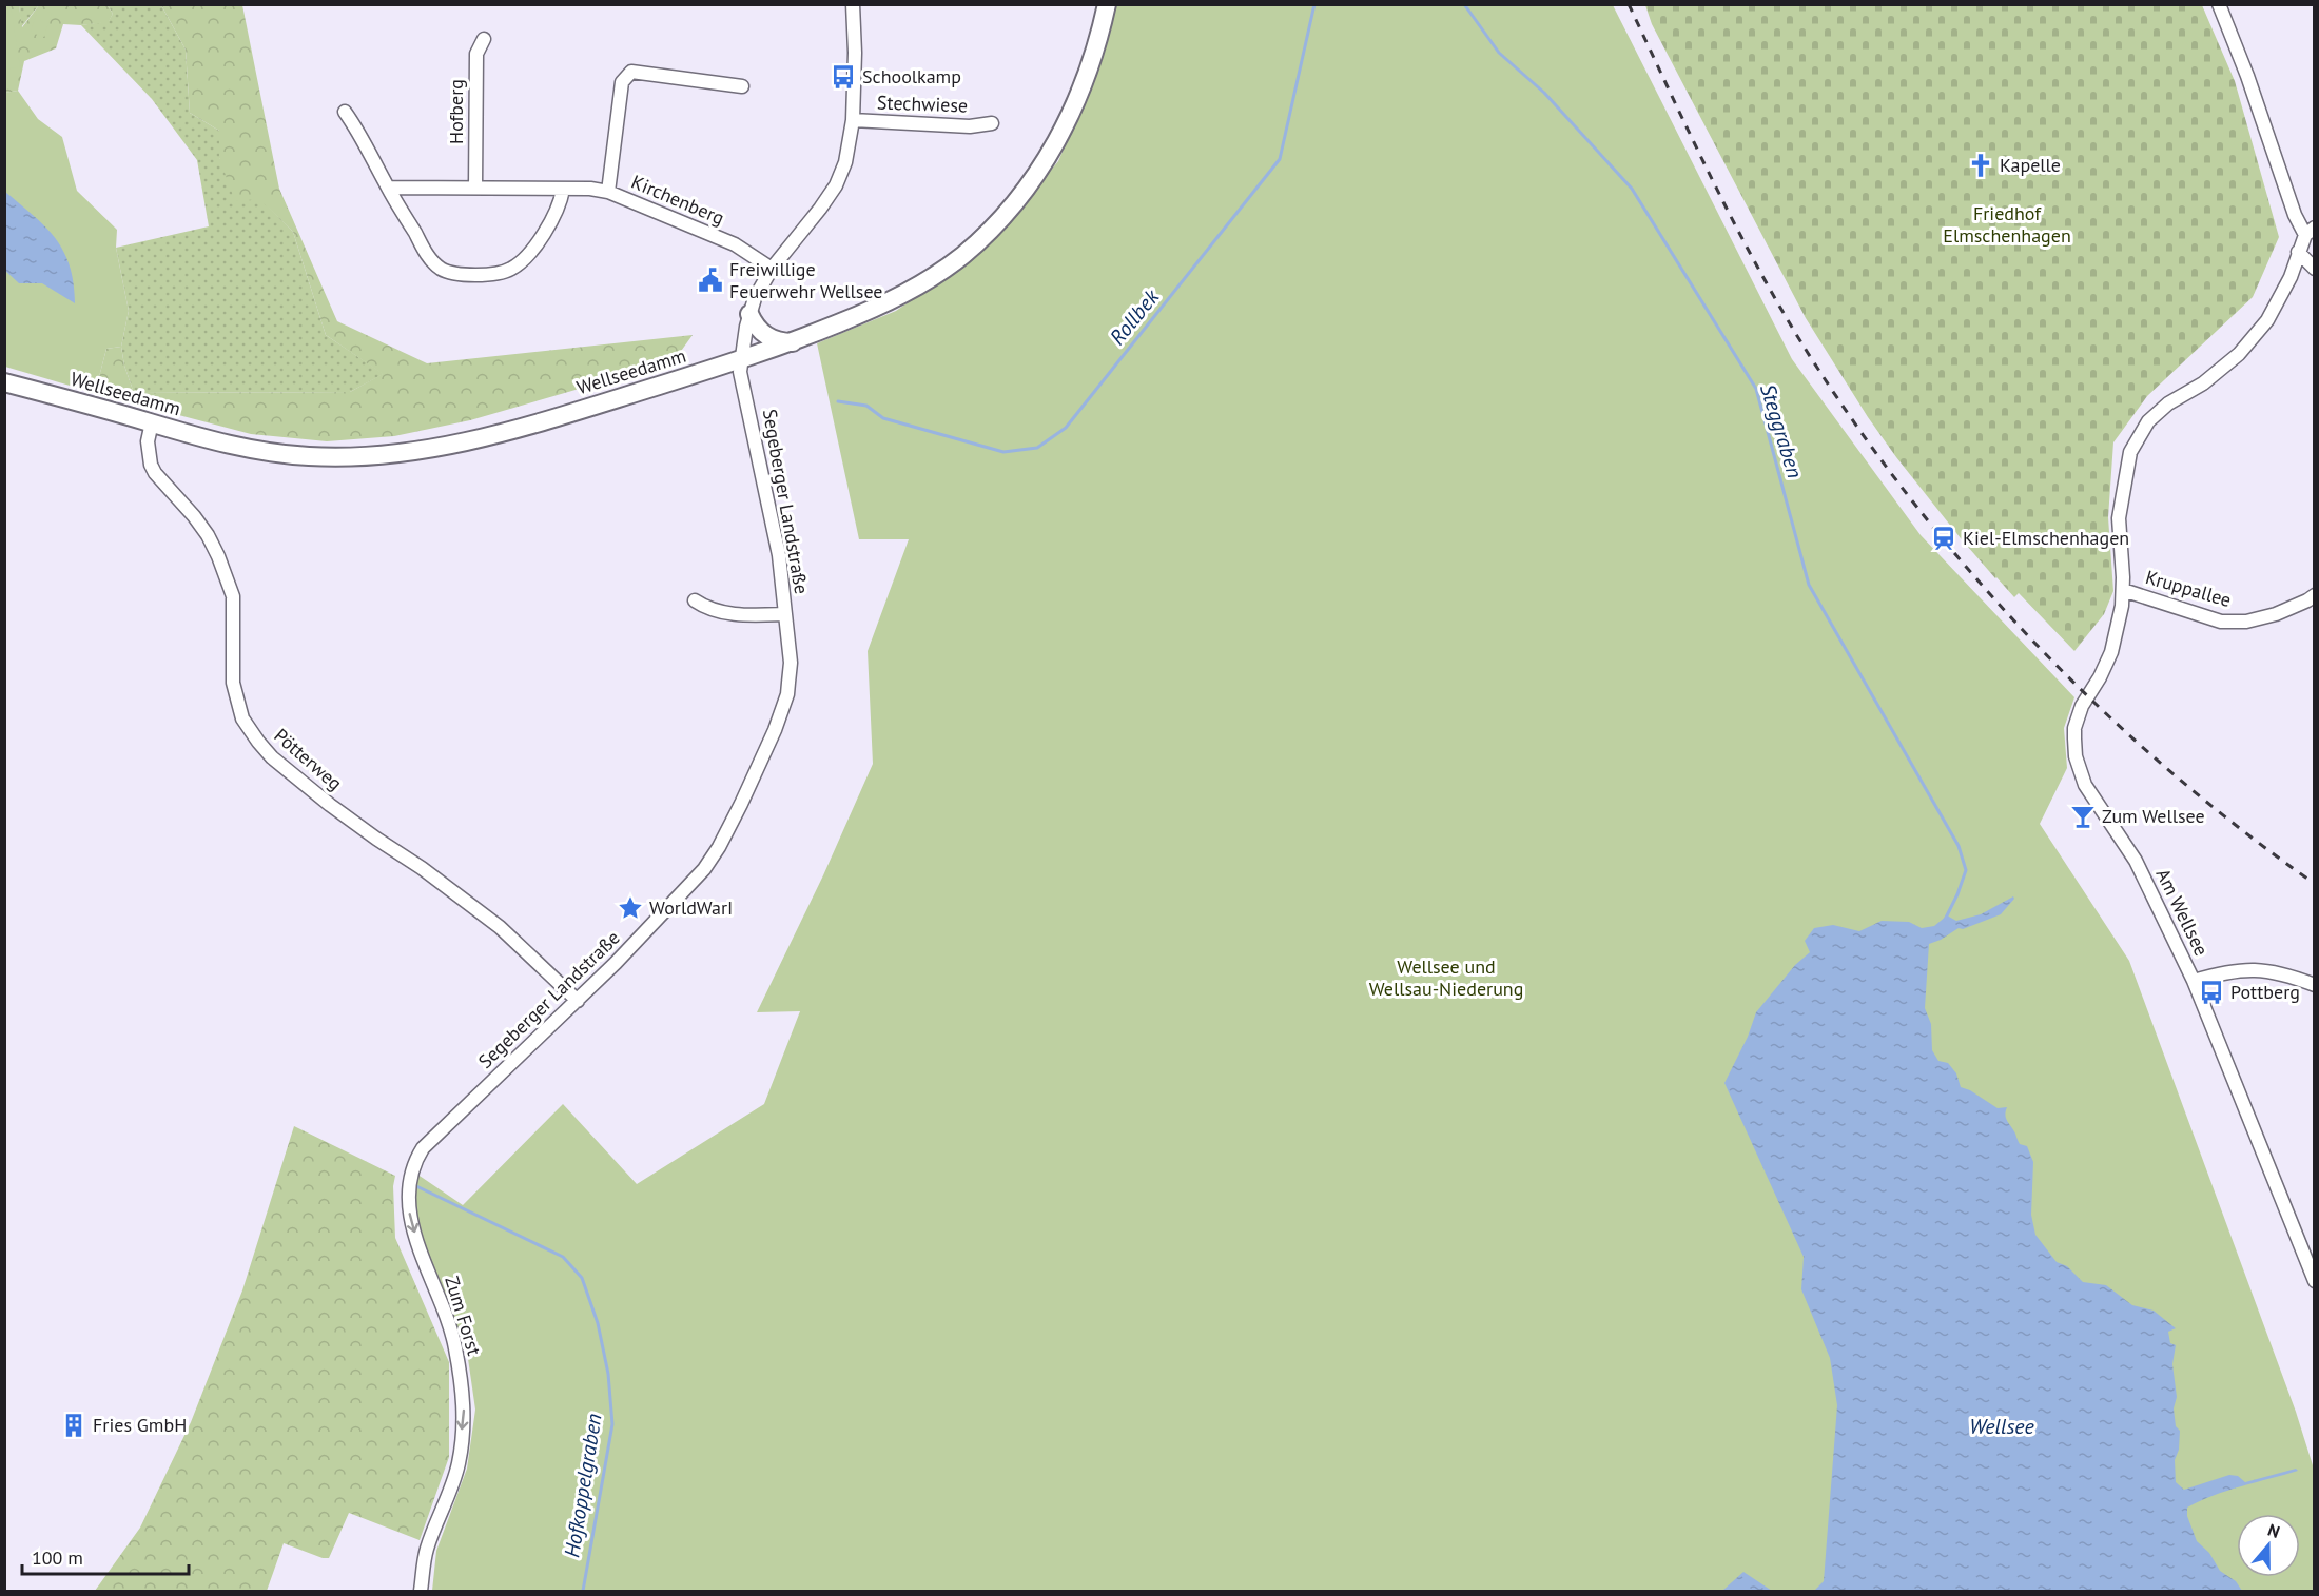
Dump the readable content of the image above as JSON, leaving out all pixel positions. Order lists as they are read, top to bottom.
{
  "streets": {
    "main road": ["Wellseedamm"],
    "street": [
      "Stechwiese",
      "Hofberg",
      "Kirchenberg",
      "Segeberger Landstraße",
      "Kruppallee",
      "Pötterweg",
      "Am Wellsee",
      "Zum Forst"
    ]
  },
  "crossings": [
    ["Stechwiese", "Segeberger Landstraße"],
    ["Hofberg", "Kirchenberg"],
    ["Kirchenberg", "Segeberger Landstraße"],
    ["Wellseedamm", "Segeberger Landstraße"],
    ["Wellseedamm", "Pötterweg"],
    ["Segeberger Landstraße", "Pötterweg"],
    ["Segeberger Landstraße", "Zum Forst"],
    ["Kruppallee", "Am Wellsee"]
  ],
  "one_way": ["Zum Forst"],
  "water": [
    "Rollbek",
    "Steggraben",
    "Wellsee",
    "Hofkoppelgraben"
  ],
  "parks": ["Friedhof Elmschenhagen", "Wellsee und Wellsau-Niederung"],
  "places": {
    "bus stop": ["Schoolkamp", "Pottberg"],
    "church": ["Kapelle"],
    "public building": ["Freiwillige Feuerwehr Wellsee"],
    "station": ["Kiel-Elmschenhagen"],
    "bar": ["Zum Wellsee"],
    "place": ["WorldWarI"],
    "building": ["Fries GmbH"]
  },
  "scale_bar": "100 m",
  "north": "top"
}
